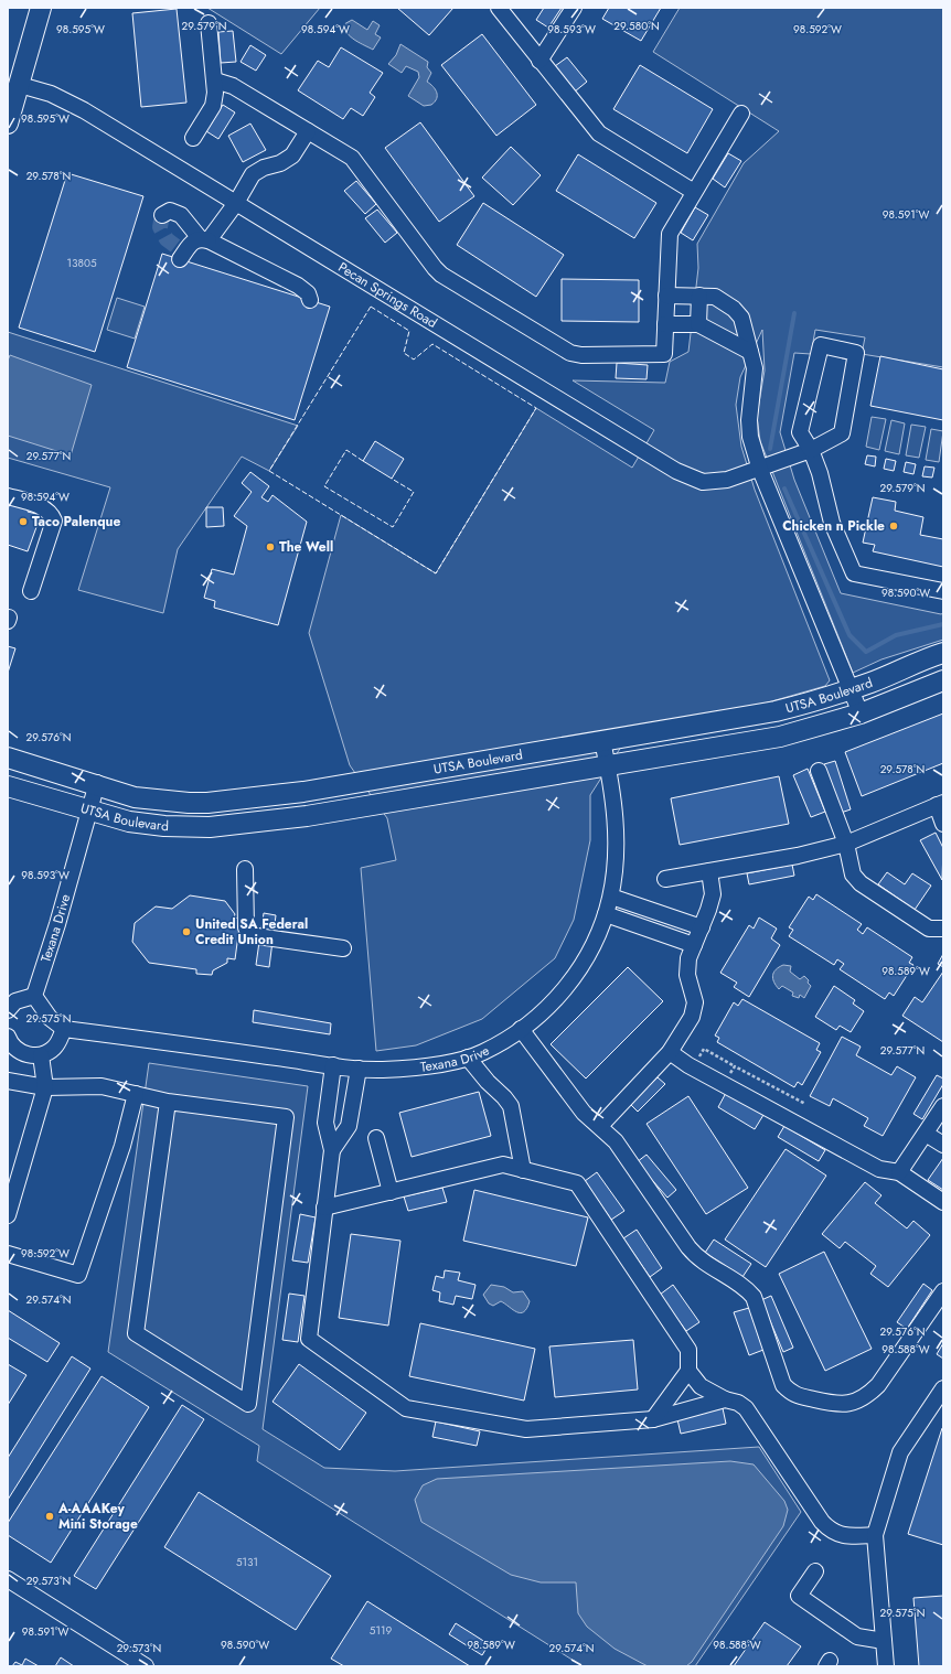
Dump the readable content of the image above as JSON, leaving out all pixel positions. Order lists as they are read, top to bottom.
{
  "streets": {
    "main road": ["UTSA Boulevard"],
    "street": ["Pecan Springs Road", "Texana Drive"]
  },
  "crossings": [
    ["UTSA Boulevard", "Texana Drive"]
  ],
  "places": [
    "Taco Palenque",
    "Chicken n Pickle",
    "The Well",
    "United SA Federal Credit Union",
    "A-AAAKey Mini Storage"
  ],
  "house_numbers": ["13805", "5131", "5119"],
  "coordinates": [
    "29.579°N",
    "29.580°N",
    "98.593°W",
    "98.595°W",
    "98.594°W",
    "98.592°W",
    "29.578°N",
    "98.591°W",
    "29.577°N",
    "98.590°W",
    "29.576°N",
    "98.589°W",
    "29.575°N",
    "29.574°N",
    "98.588°W",
    "29.573°N"
  ]
}
